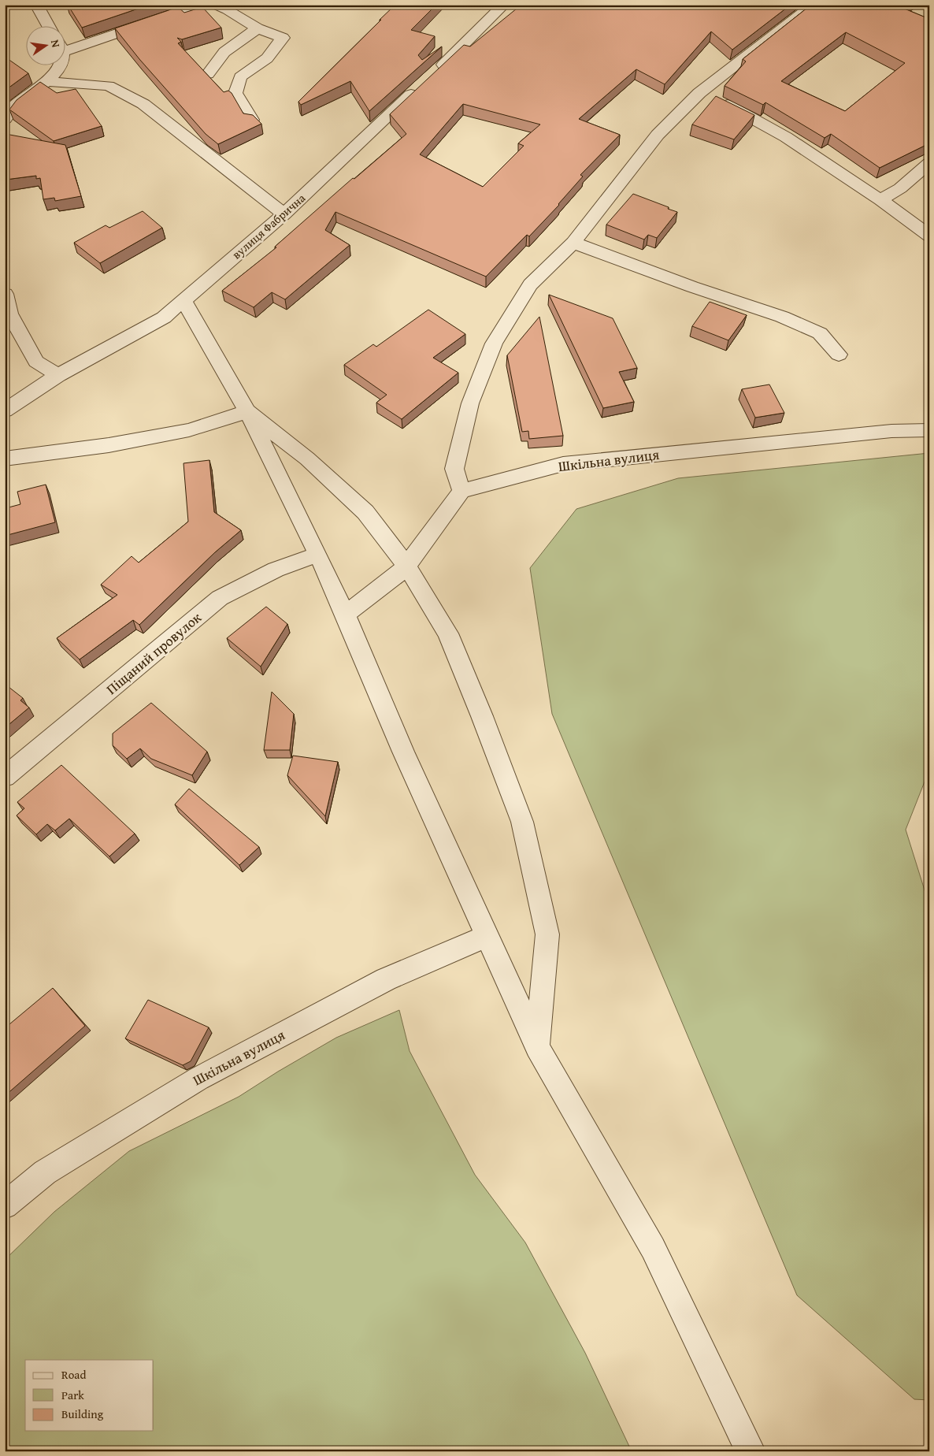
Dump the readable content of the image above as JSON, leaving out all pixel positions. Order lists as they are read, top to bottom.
{
  "streets": {
    "street": ["вулиця Фабрична", "Шкільна вулиця", "Піщаний провулок"]
  },
  "legend": ["Road", "Park", "Building"],
  "north": "right"
}
